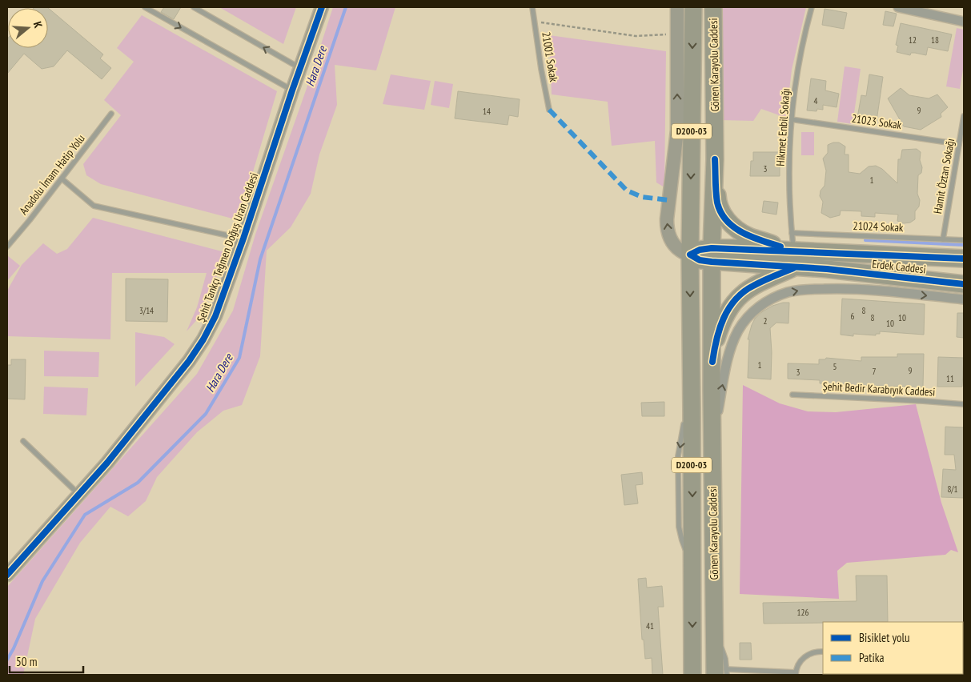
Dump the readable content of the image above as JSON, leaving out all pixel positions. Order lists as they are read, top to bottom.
{
  "streets": {
    "highway": ["Gönen Karayolu Caddesi", "D200-03", "Erdek Caddesi"],
    "street": ["Şehit Tankçı Teğmen Doğuş Uran Caddesi"],
    "lane": [
      "21001 Sokak",
      "21023 Sokak",
      "Hikmet Enbil Sokağı",
      "Anadolu İmam Hatip Yolu",
      "Hamit Öztan Sokağı",
      "21024 Sokak",
      "Şehit Bedir Karabıyık Caddesi"
    ]
  },
  "crossings": [
    ["Gönen Karayolu Caddesi", "Erdek Caddesi"],
    ["21023 Sokak", "Hikmet Enbil Sokağı"],
    ["21023 Sokak", "Hamit Öztan Sokağı"],
    ["Hikmet Enbil Sokağı", "21024 Sokak"],
    ["Hikmet Enbil Sokağı", "Erdek Caddesi"],
    ["Hamit Öztan Sokağı", "21024 Sokak"]
  ],
  "water": ["Hara Dere"],
  "house_numbers": [
    "12",
    "18",
    "4",
    "9",
    "14",
    "3",
    "1",
    "3/14",
    "8",
    "6",
    "8",
    "10",
    "2",
    "10",
    "1",
    "5",
    "9",
    "7",
    "3",
    "11",
    "8/1",
    "126",
    "41"
  ],
  "legend": ["Bisiklet yolu", "Patika"],
  "scale_bar": "50 m",
  "north": "right"
}
